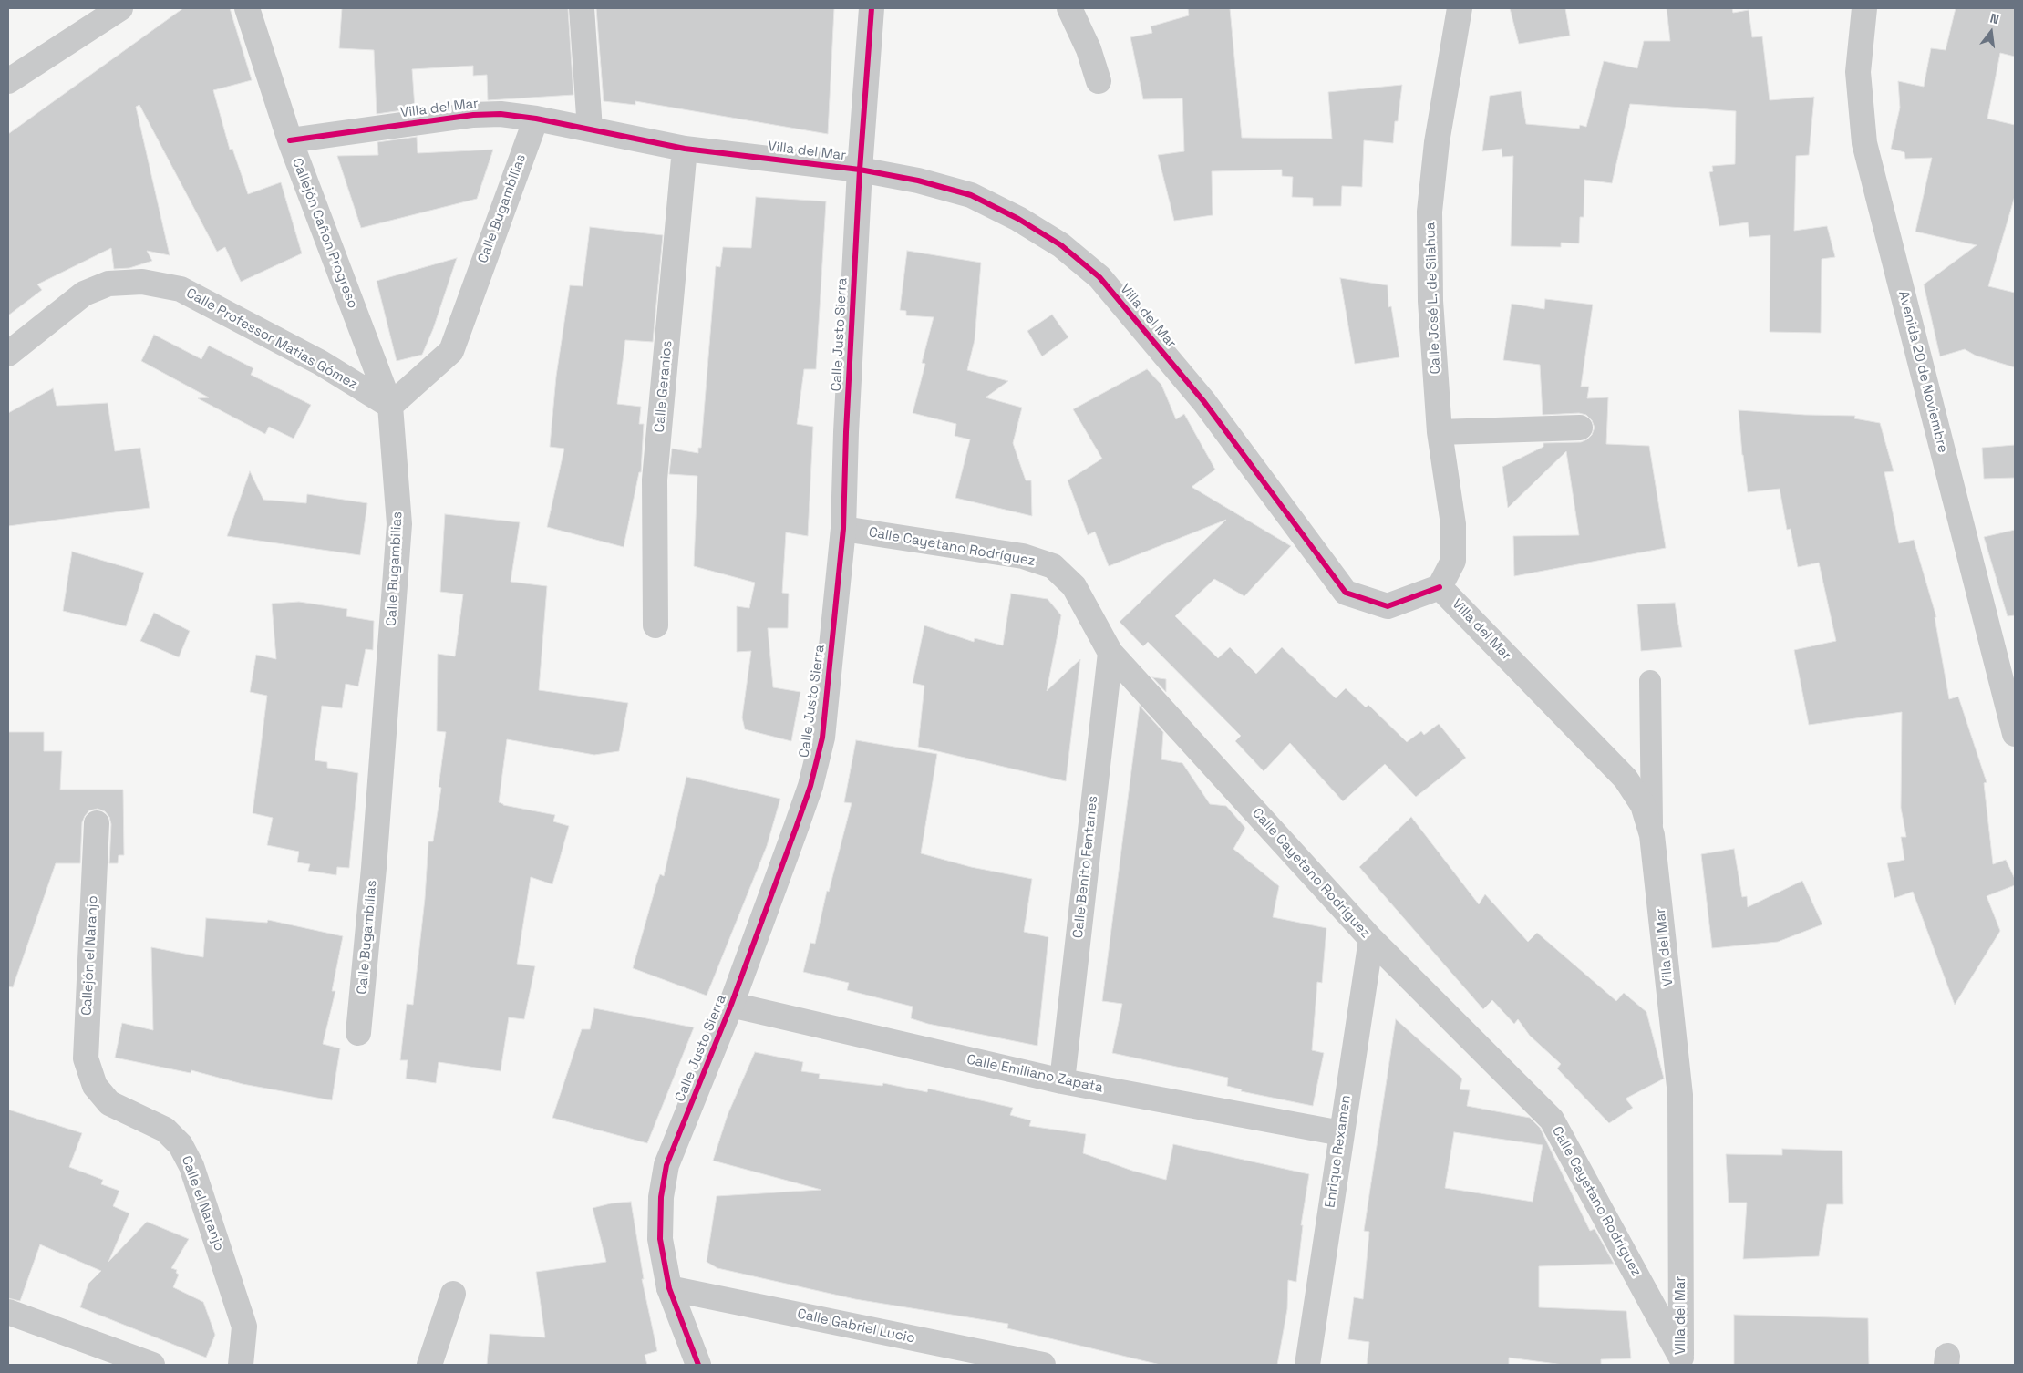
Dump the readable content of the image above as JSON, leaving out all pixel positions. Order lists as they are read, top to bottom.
{
  "streets": {
    "street": [
      "Villa del Mar",
      "Calle Bugambilias",
      "Callejón Cañon Progreso",
      "Calle José L. de Silahua",
      "Calle Justo Sierra",
      "Calle Professor Matias Gómez",
      "Avenida 20 de Noviembre",
      "Calle Geranios",
      "Calle Cayetano Rodríguez",
      "Calle Benito Fentanes",
      "Callejón el Naranjo",
      "Calle Emiliano Zapata",
      "Enrique Rexamen",
      "Calle el Naranjo",
      "Calle Gabriel Lucio"
    ]
  },
  "crossings": [
    ["Villa del Mar", "Calle Bugambilias"],
    ["Villa del Mar", "Callejón Cañon Progreso"],
    ["Villa del Mar", "Calle José L. de Silahua"],
    ["Villa del Mar", "Calle Justo Sierra"],
    ["Villa del Mar", "Calle Geranios"],
    ["Villa del Mar", "Calle Cayetano Rodríguez"],
    ["Calle Bugambilias", "Callejón Cañon Progreso"],
    ["Calle Bugambilias", "Calle Professor Matias Gómez"],
    ["Callejón Cañon Progreso", "Calle Professor Matias Gómez"],
    ["Calle Justo Sierra", "Calle Cayetano Rodríguez"],
    ["Calle Justo Sierra", "Calle Emiliano Zapata"],
    ["Calle Justo Sierra", "Calle Gabriel Lucio"],
    ["Calle Cayetano Rodríguez", "Calle Benito Fentanes"],
    ["Calle Cayetano Rodríguez", "Enrique Rexamen"],
    ["Calle Benito Fentanes", "Calle Emiliano Zapata"],
    ["Callejón el Naranjo", "Calle el Naranjo"],
    ["Calle Emiliano Zapata", "Enrique Rexamen"]
  ],
  "north": "top"
}
